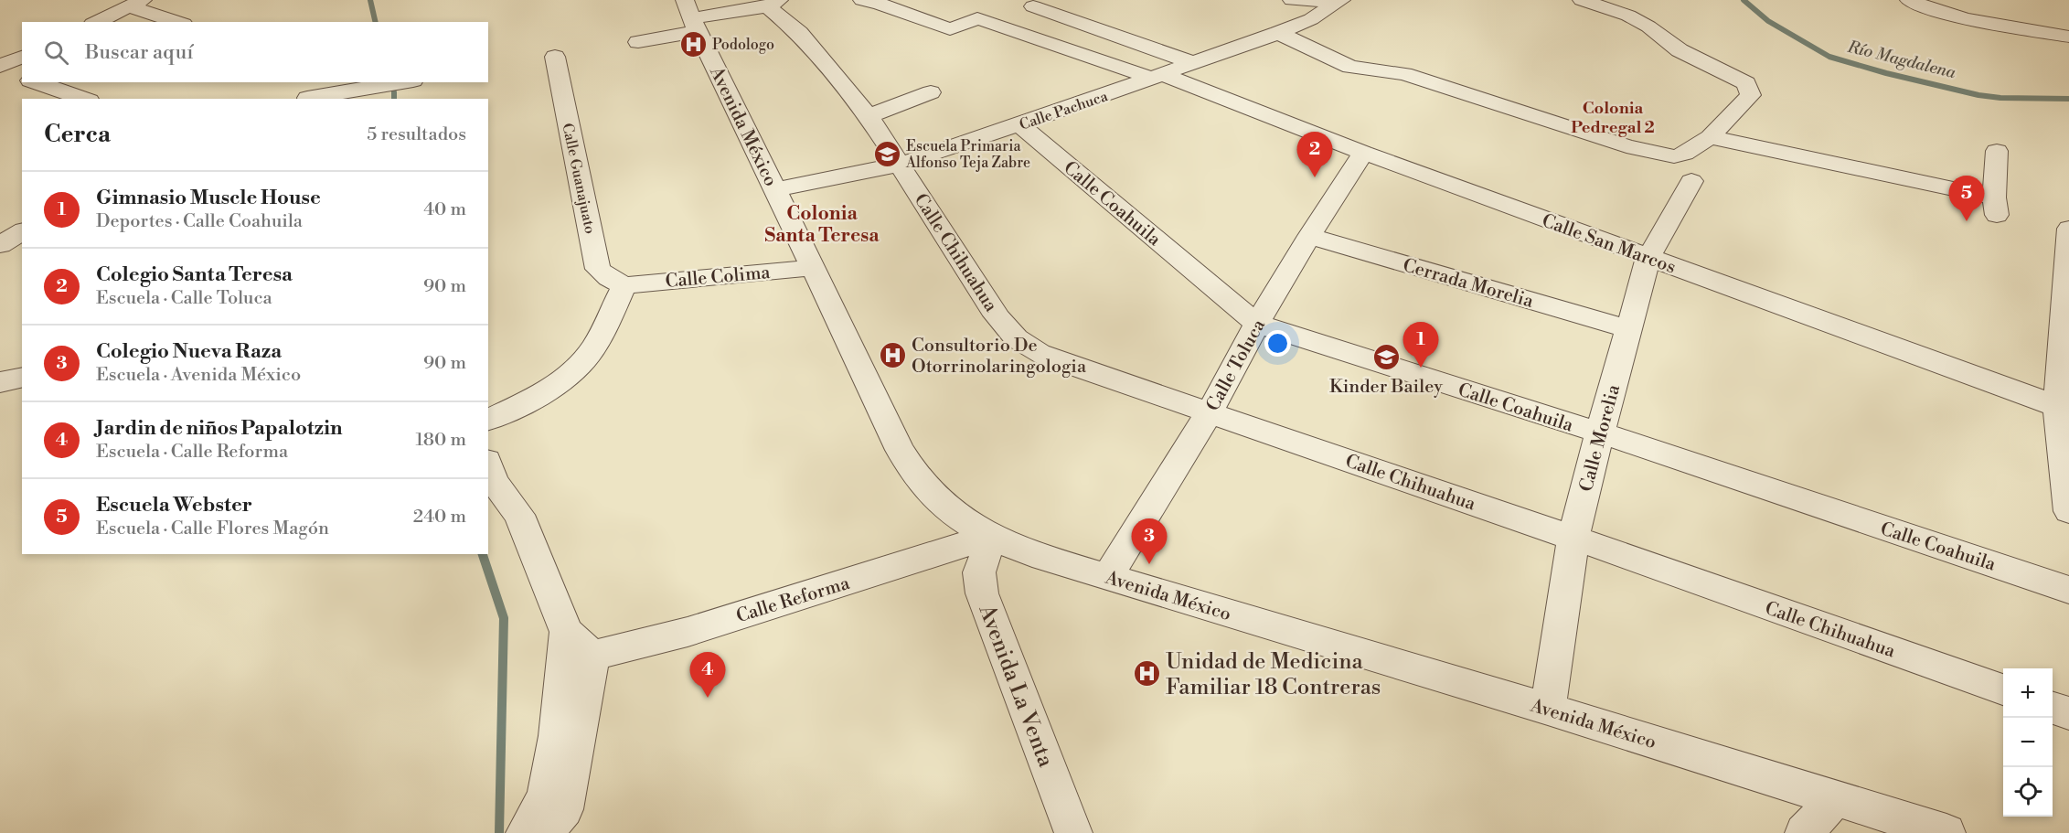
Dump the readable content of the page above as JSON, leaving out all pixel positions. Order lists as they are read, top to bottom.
{
  "streets": {
    "street": [
      "Calle Pachuca",
      "Avenida México",
      "Calle Guanajuato",
      "Calle Coahuila",
      "Calle San Marcos",
      "Calle Chihuahua",
      "Calle Colima",
      "Cerrada Morelia",
      "Calle Toluca",
      "Calle Morelia",
      "Calle Reforma",
      "Avenida La Venta"
    ]
  },
  "crossings": [
    ["Calle Pachuca", "Avenida México"],
    ["Calle Pachuca", "Calle Coahuila"],
    ["Calle Pachuca", "Calle San Marcos"],
    ["Calle Pachuca", "Calle Chihuahua"],
    ["Avenida México", "Calle Colima"],
    ["Avenida México", "Calle Toluca"],
    ["Avenida México", "Calle Morelia"],
    ["Avenida México", "Calle Reforma"],
    ["Avenida México", "Avenida La Venta"],
    ["Calle Guanajuato", "Calle Colima"],
    ["Calle Coahuila", "Calle Toluca"],
    ["Calle Coahuila", "Calle Morelia"],
    ["Calle San Marcos", "Calle Toluca"],
    ["Calle San Marcos", "Calle Morelia"],
    ["Calle Chihuahua", "Calle Toluca"],
    ["Calle Chihuahua", "Calle Morelia"],
    ["Cerrada Morelia", "Calle Toluca"],
    ["Cerrada Morelia", "Calle Morelia"],
    ["Calle Reforma", "Avenida La Venta"]
  ],
  "districts": ["Colonia Pedregal 2", "Colonia Santa Teresa"],
  "water": ["Río Magdalena"],
  "places": {
    "hospital": ["Podologo", "Consultorio De Otorrinolaringologia", "Unidad de Medicina Familiar 18 Contreras"],
    "school or university": ["Escuela Primaria Alfonso Teja Zabre", "Kinder Bailey"]
  },
  "page": {
    "search": "Buscar aquí",
    "heading": ["Cerca", "5 resultados"],
    "pins": [
      "2",
      "5",
      "1",
      "3",
      "4"
    ],
    "list": [
      {
        "mark": "1",
        "name": "Gimnasio Muscle House",
        "note": "Deportes · Calle Coahuila",
        "value": "40 m"
      },
      {
        "mark": "2",
        "name": "Colegio Santa Teresa",
        "note": "Escuela · Calle Toluca",
        "value": "90 m"
      },
      {
        "mark": "3",
        "name": "Colegio Nueva Raza",
        "note": "Escuela · Avenida México",
        "value": "90 m"
      },
      {
        "mark": "4",
        "name": "Jardin de niños Papalotzin",
        "note": "Escuela · Calle Reforma",
        "value": "180 m"
      },
      {
        "mark": "5",
        "name": "Escuela Webster",
        "note": "Escuela · Calle Flores Magón",
        "value": "240 m"
      }
    ],
    "map_buttons": ["+", "−"]
  }
}
